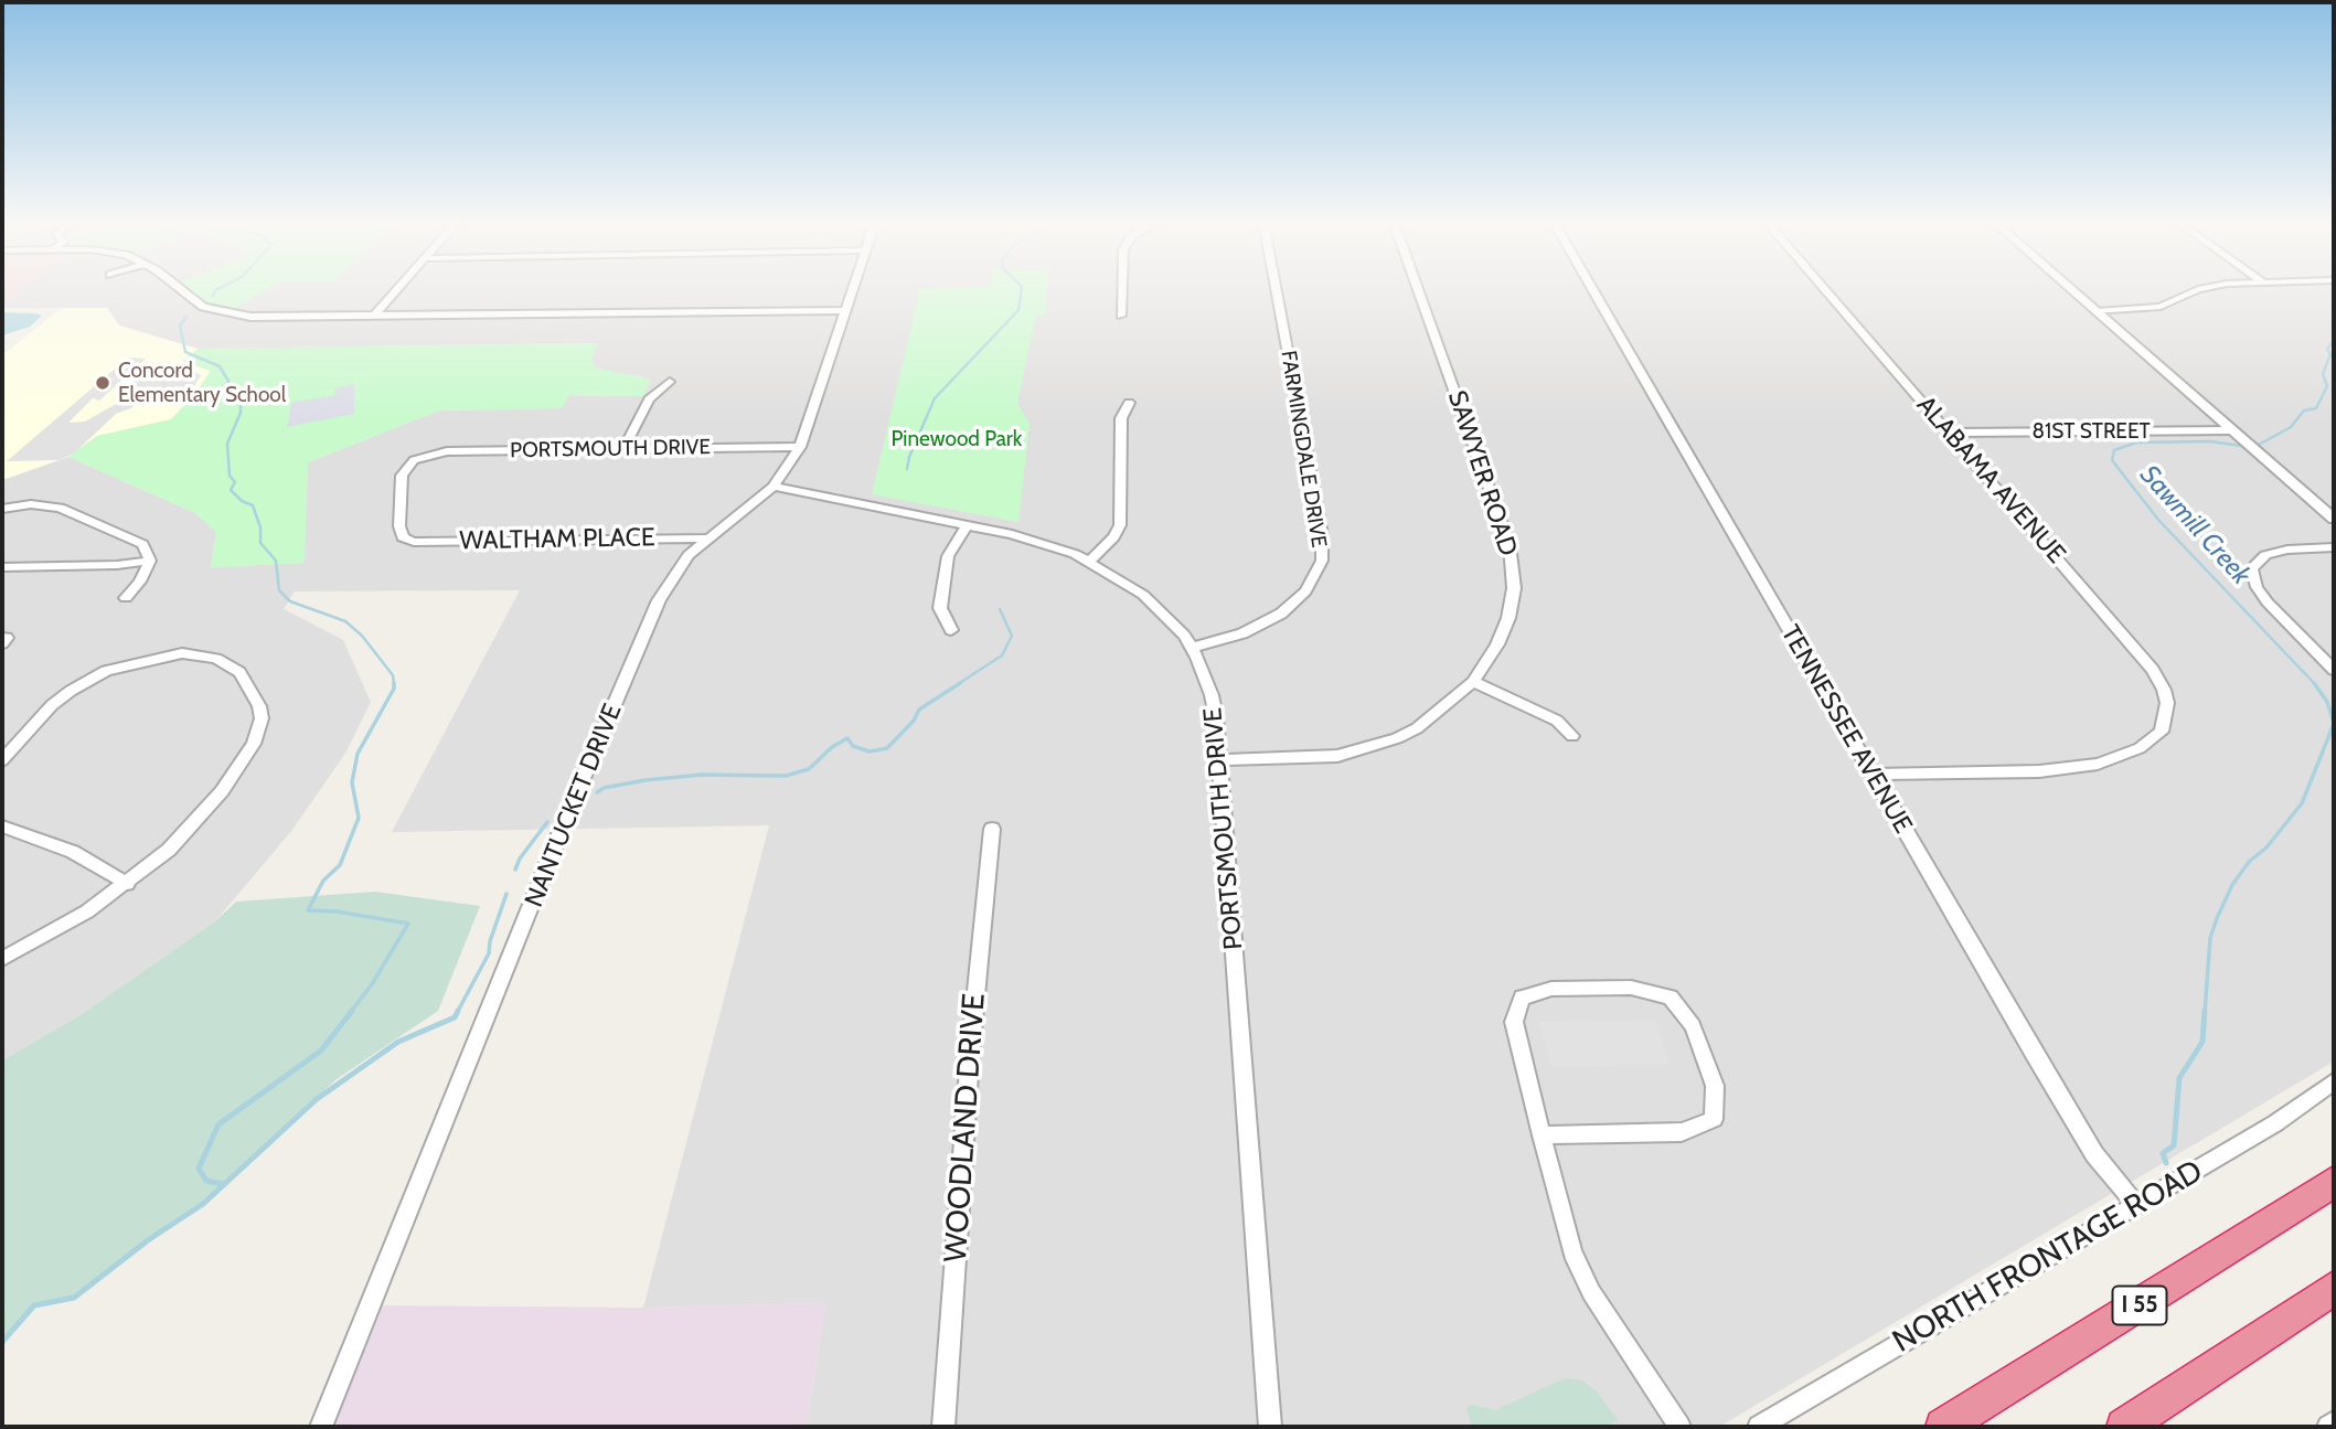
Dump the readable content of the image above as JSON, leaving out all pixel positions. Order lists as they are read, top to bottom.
{
  "streets": {
    "highway": ["I 55"],
    "street": [
      "81ST STREET",
      "PORTSMOUTH DRIVE",
      "FARMINGDALE DRIVE",
      "SAWYER ROAD",
      "ALABAMA AVENUE",
      "WALTHAM PLACE",
      "TENNESSEE AVENUE",
      "NANTUCKET DRIVE",
      "WOODLAND DRIVE",
      "NORTH FRONTAGE ROAD"
    ]
  },
  "crossings": [
    ["81ST STREET", "ALABAMA AVENUE"],
    ["PORTSMOUTH DRIVE", "FARMINGDALE DRIVE"],
    ["PORTSMOUTH DRIVE", "SAWYER ROAD"],
    ["PORTSMOUTH DRIVE", "WALTHAM PLACE"],
    ["PORTSMOUTH DRIVE", "NANTUCKET DRIVE"],
    ["ALABAMA AVENUE", "TENNESSEE AVENUE"],
    ["WALTHAM PLACE", "NANTUCKET DRIVE"],
    ["TENNESSEE AVENUE", "NORTH FRONTAGE ROAD"]
  ],
  "water": ["Sawmill Creek"],
  "parks": ["Pinewood Park"],
  "places": ["Concord Elementary School"]
}
